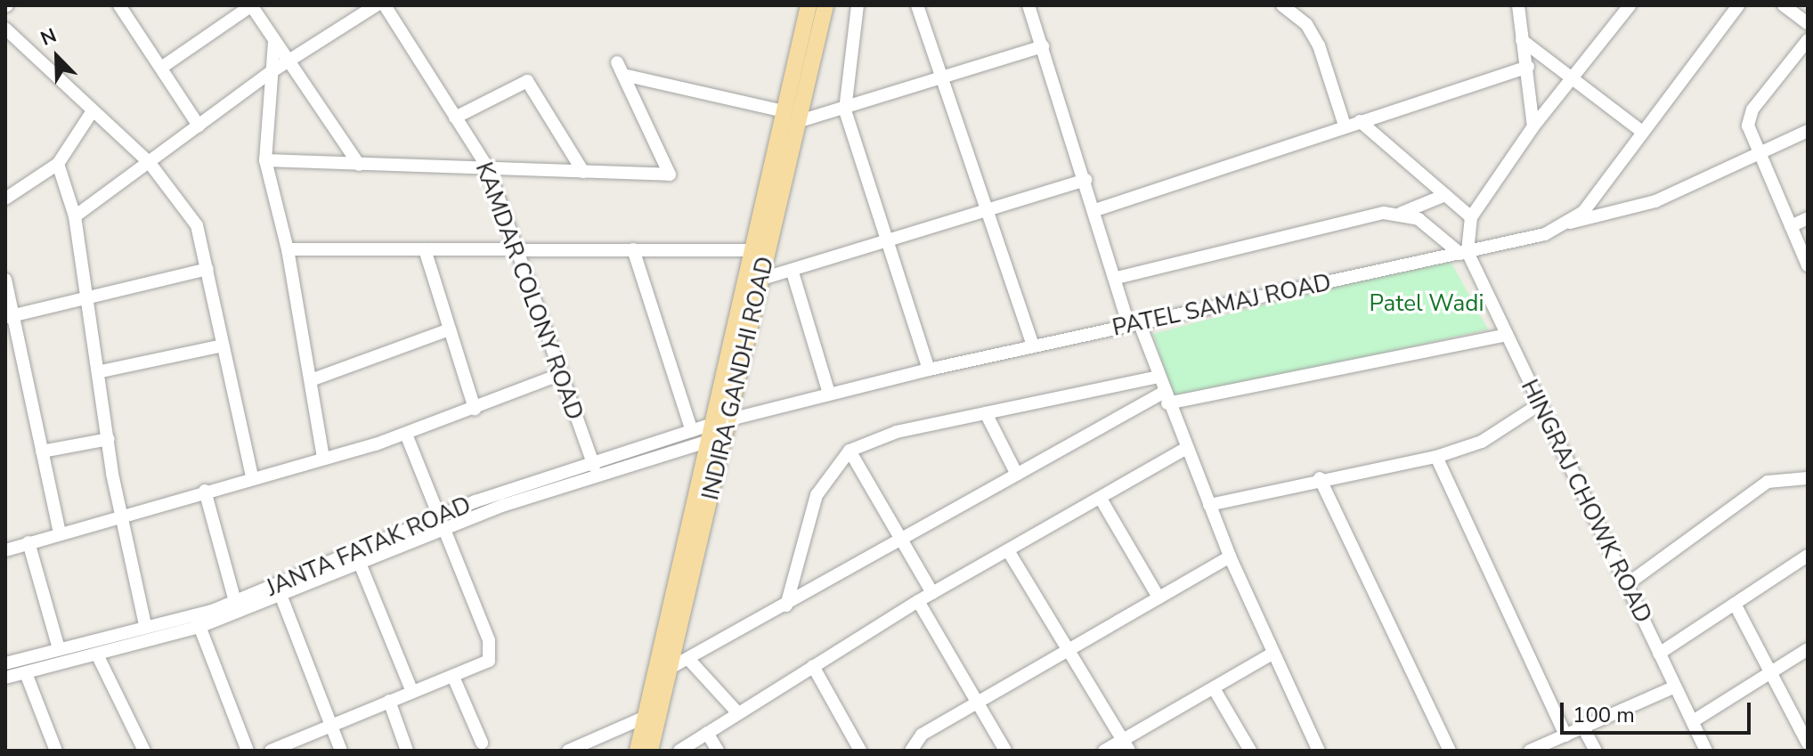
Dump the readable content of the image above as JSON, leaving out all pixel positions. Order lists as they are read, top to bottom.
{
  "streets": {
    "main road": ["INDIRA GANDHI ROAD"],
    "street": [
      "KAMDAR COLONY ROAD",
      "PATEL SAMAJ ROAD",
      "HINGRAJ CHOWK ROAD",
      "JANTA FATAK ROAD"
    ]
  },
  "crossings": [
    ["KAMDAR COLONY ROAD", "JANTA FATAK ROAD"],
    ["PATEL SAMAJ ROAD", "INDIRA GANDHI ROAD"],
    ["PATEL SAMAJ ROAD", "HINGRAJ CHOWK ROAD"],
    ["PATEL SAMAJ ROAD", "JANTA FATAK ROAD"],
    ["INDIRA GANDHI ROAD", "JANTA FATAK ROAD"]
  ],
  "parks": ["Patel Wadi"],
  "scale_bar": "100 m",
  "north": "top left"
}
